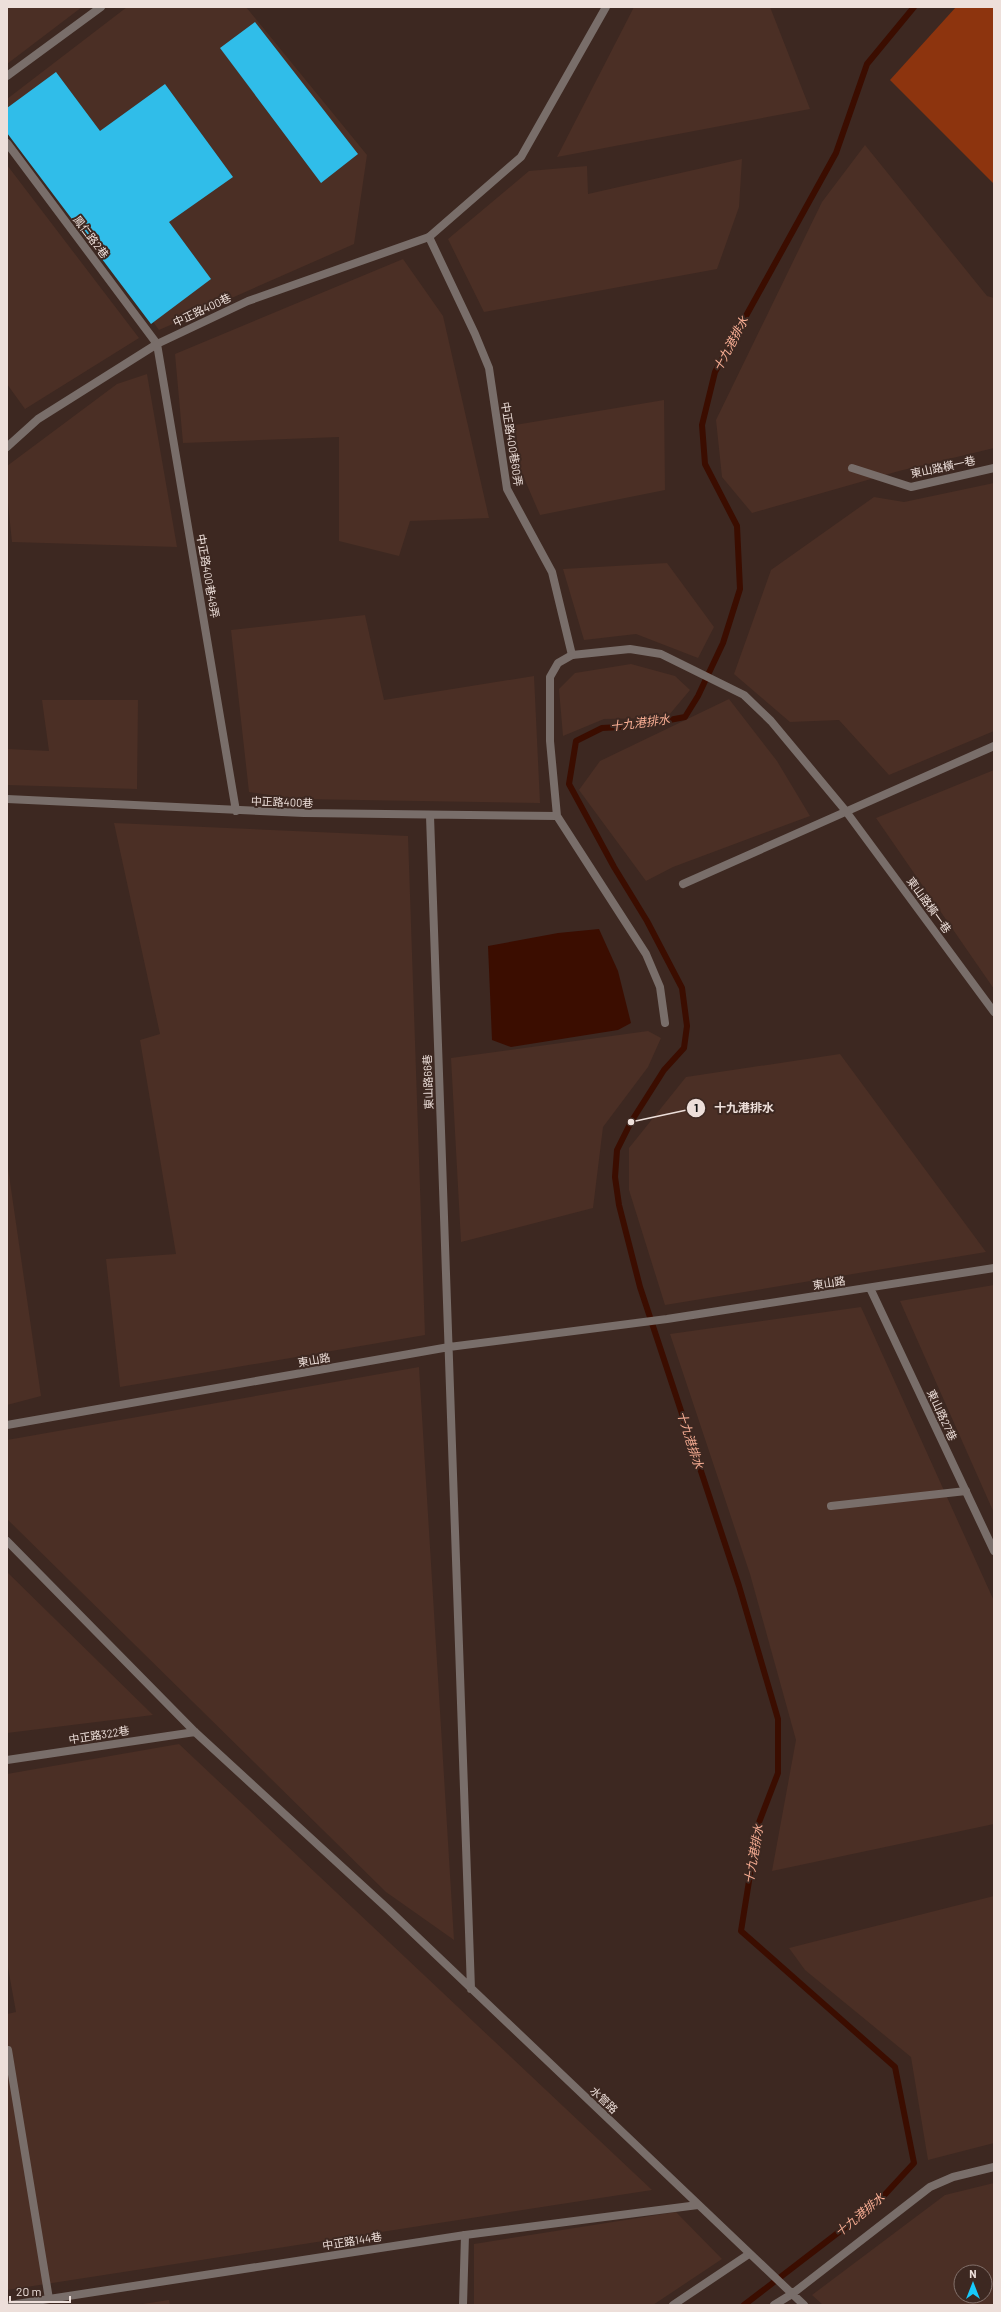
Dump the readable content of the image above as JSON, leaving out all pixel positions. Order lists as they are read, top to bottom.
{
  "streets": {
    "street": [
      "鳳仁路2巷",
      "中正路400巷",
      "中正路400巷60弄",
      "東山路橫一巷",
      "中正路400巷48弄",
      "東山路66巷",
      "東山路",
      "東山路27巷",
      "中正路322巷",
      "水管路",
      "中正路144巷"
    ]
  },
  "crossings": [
    ["鳳仁路2巷", "中正路400巷"],
    ["鳳仁路2巷", "中正路400巷48弄"],
    ["中正路400巷", "中正路400巷60弄"],
    ["中正路400巷", "中正路400巷48弄"],
    ["中正路400巷", "東山路66巷"],
    ["中正路400巷60弄", "東山路橫一巷"],
    ["東山路66巷", "東山路"],
    ["東山路66巷", "水管路"],
    ["東山路", "東山路27巷"],
    ["中正路322巷", "水管路"],
    ["水管路", "中正路144巷"]
  ],
  "water": ["十九港排水"],
  "places": ["十九港排水"],
  "scale_bar": "20 m",
  "north": "top"
}
